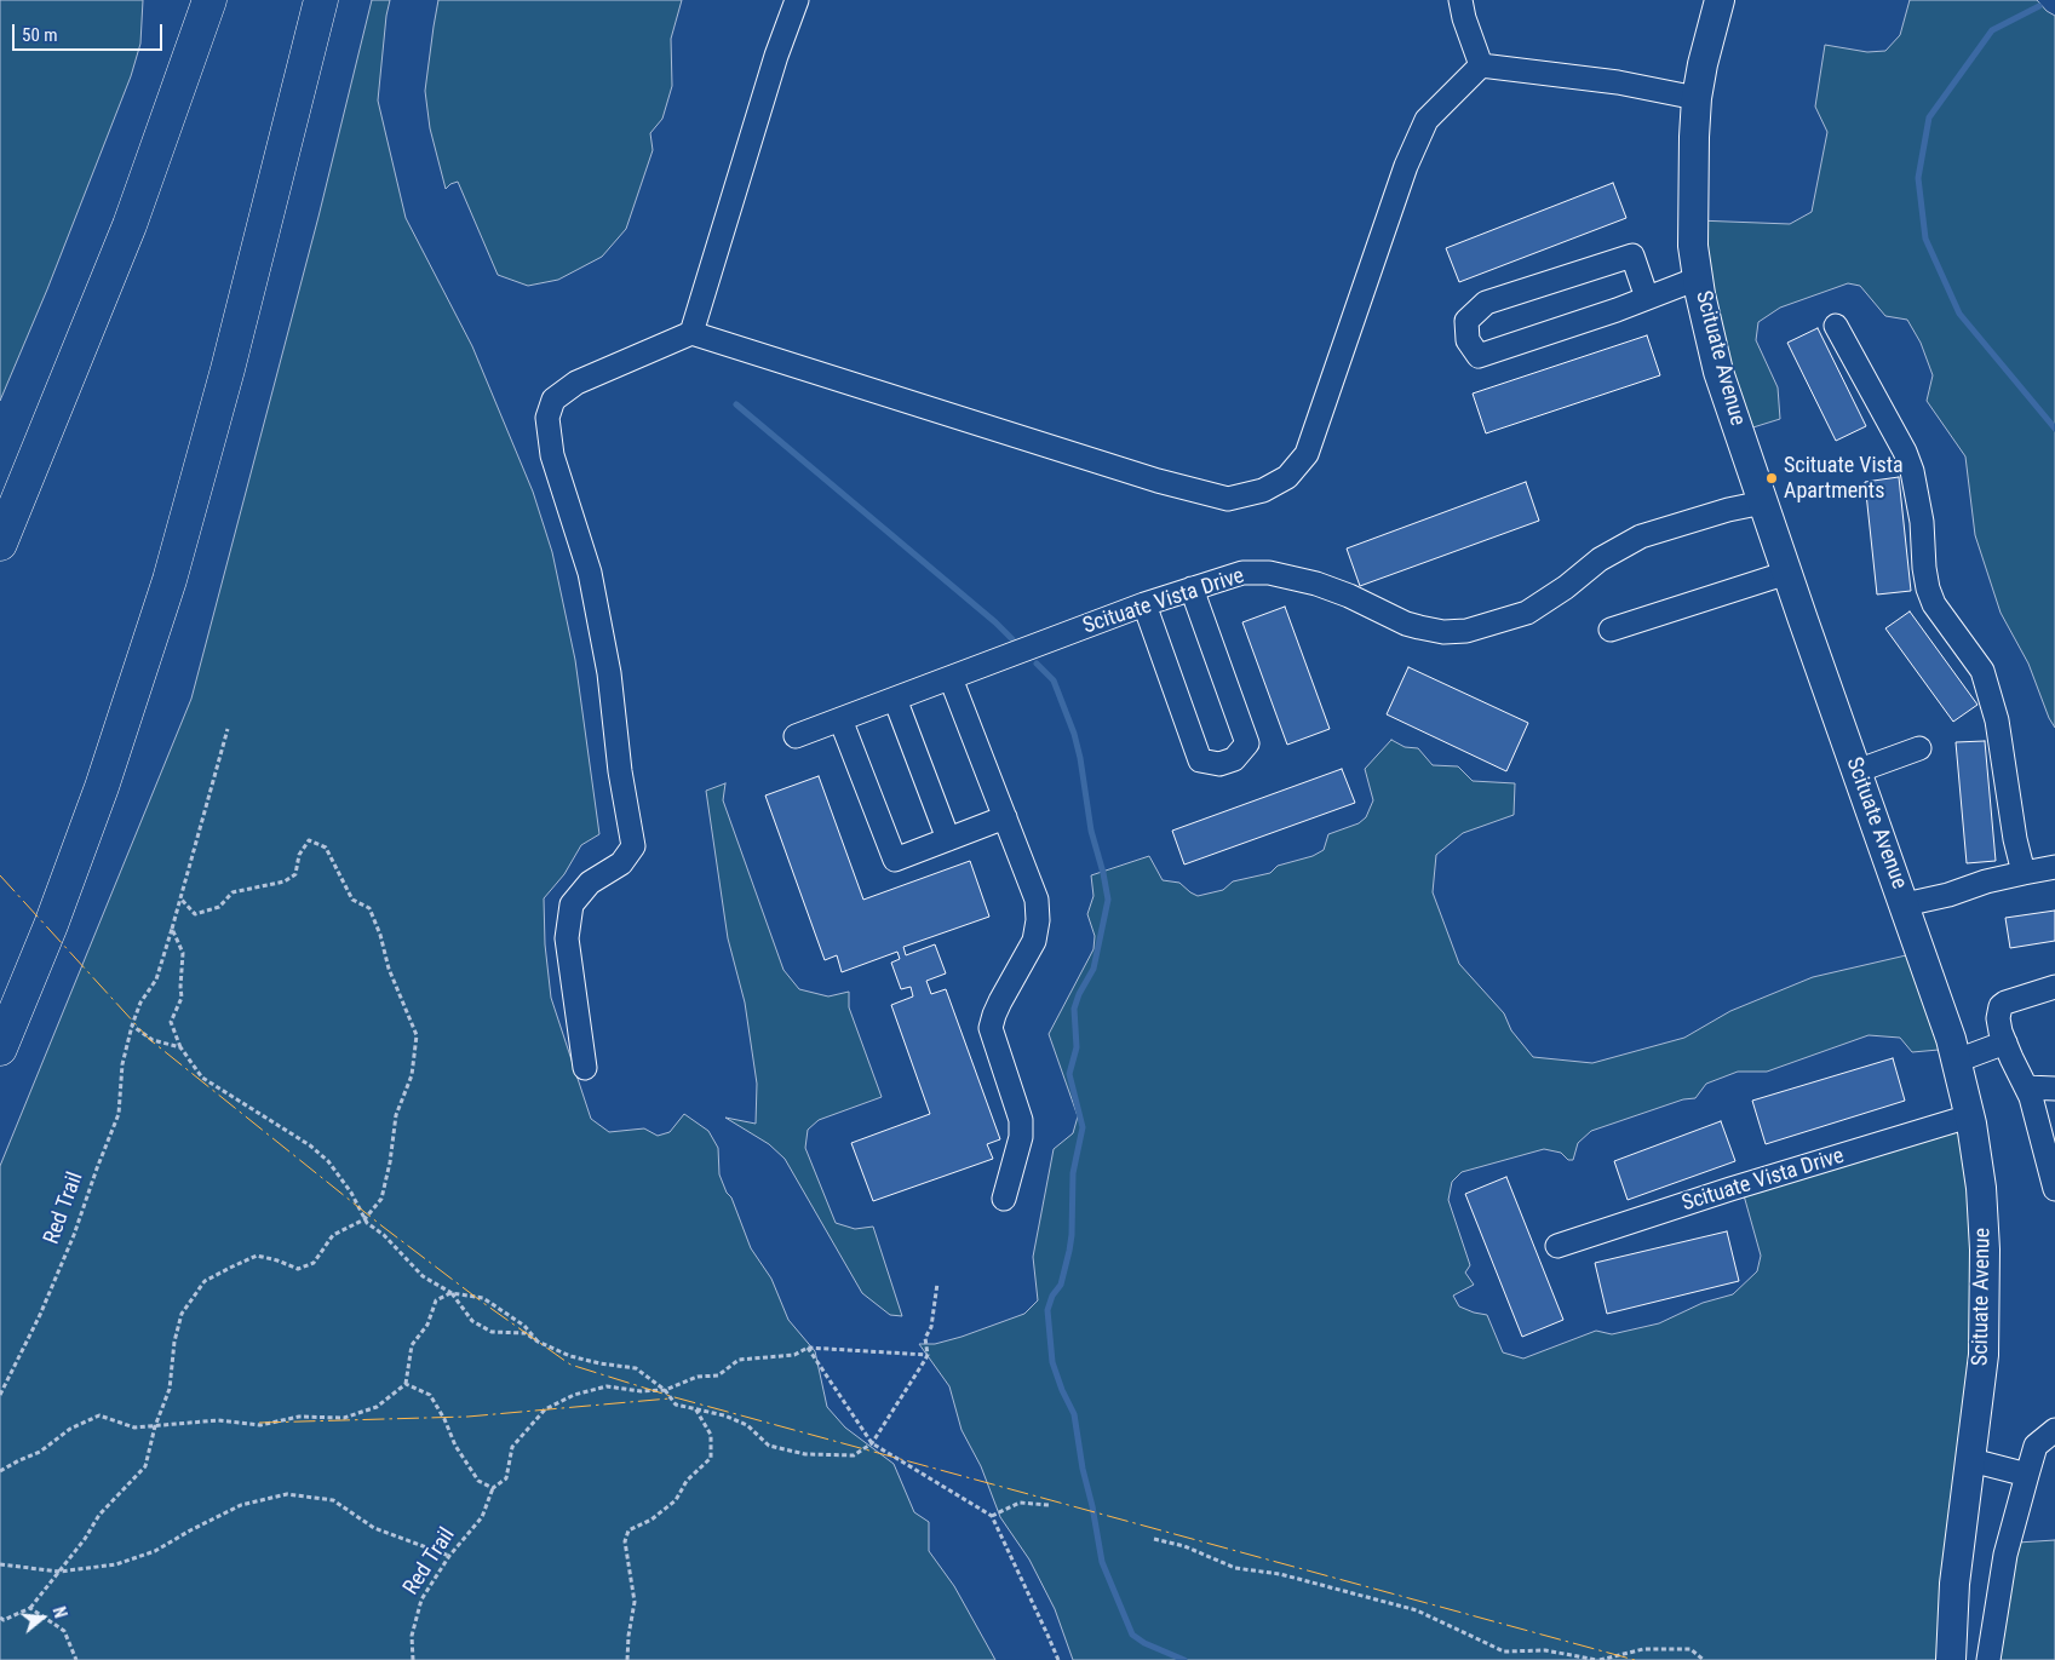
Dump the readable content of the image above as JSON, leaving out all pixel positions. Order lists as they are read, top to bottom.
{
  "streets": {
    "main road": ["Scituate Avenue"],
    "street": ["Scituate Vista Drive"],
    "path": ["Red Trail"]
  },
  "crossings": [
    ["Scituate Avenue", "Scituate Vista Drive"]
  ],
  "places": ["Scituate Vista Apartments"],
  "scale_bar": "50 m",
  "north": "right"
}
